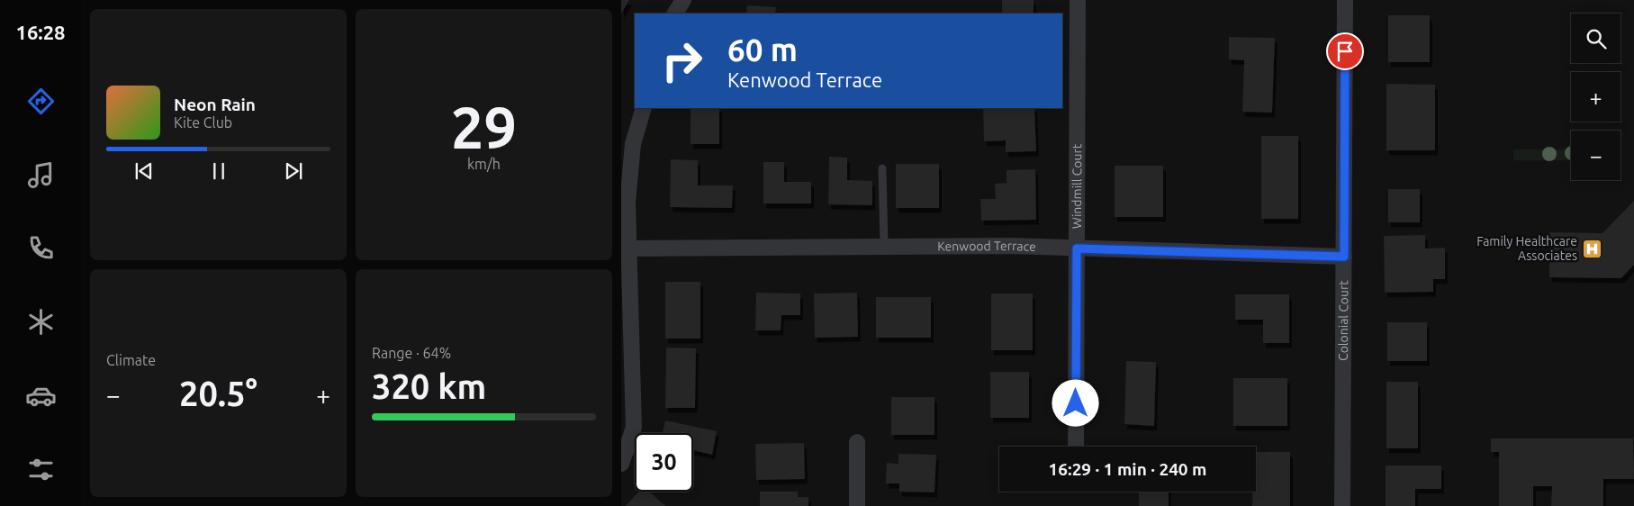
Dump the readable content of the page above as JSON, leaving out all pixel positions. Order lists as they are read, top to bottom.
{
  "streets": {
    "street": ["Windmill Court", "Kenwood Terrace", "Colonial Court"]
  },
  "crossings": [
    ["Windmill Court", "Kenwood Terrace"],
    ["Kenwood Terrace", "Colonial Court"]
  ],
  "places": {
    "hospital": ["Family Healthcare Associates"]
  },
  "page": {
    "tabs": "16:28",
    "tile": [
      ["29", "km/h"],
      "Climate",
      ["Range · 64%", "320 km"]
    ],
    "map_buttons": ["+", "−"],
    "turn": ["60 m", "Kenwood Terrace"],
    "song": ["Neon Rain", "Kite Club"],
    "heat": ["−", "20.5°", "+"],
    "limit": "30",
    "trip": "16:29 · 1 min · 240 m"
  }
}
